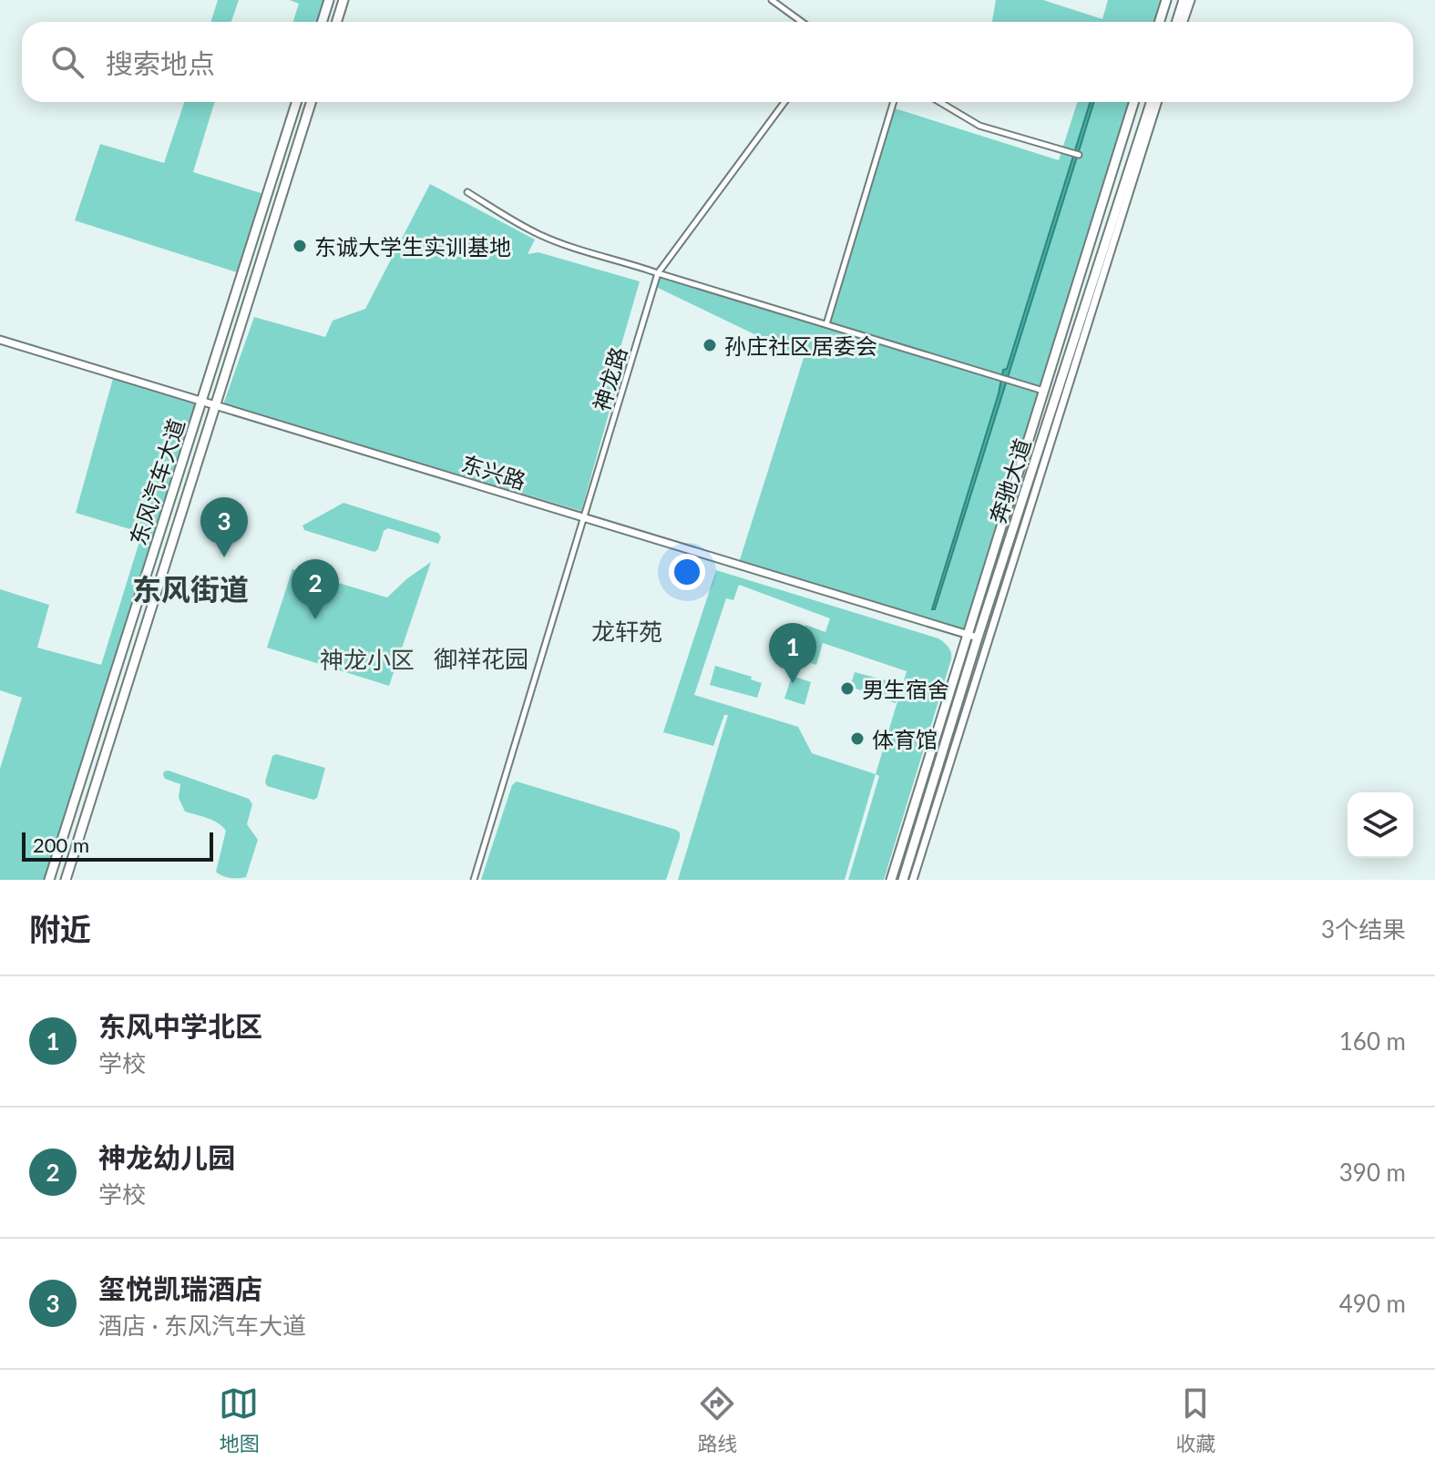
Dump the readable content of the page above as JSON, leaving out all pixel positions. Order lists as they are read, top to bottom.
{
  "streets": {
    "main road": ["奔驰大道", "东风汽车大道"],
    "street": ["神龙路", "东兴路"]
  },
  "crossings": [
    ["神龙路", "东兴路"],
    ["东兴路", "奔驰大道"],
    ["东兴路", "东风汽车大道"]
  ],
  "districts": [
    "东风街道",
    "龙轩苑",
    "御祥花园",
    "神龙小区"
  ],
  "places": [
    "东诚大学生实训基地",
    "孙庄社区居委会",
    "男生宿舍",
    "体育馆"
  ],
  "scale_bar": "200 m",
  "page": {
    "search": "搜索地点",
    "pins": ["3", "2", "1"],
    "scale": "200 m",
    "heading": ["附近", "3个结果"],
    "list": [
      {
        "mark": "1",
        "name": "东风中学北区",
        "note": "学校",
        "value": "160 m"
      },
      {
        "mark": "2",
        "name": "神龙幼儿园",
        "note": "学校",
        "value": "390 m"
      },
      {
        "mark": "3",
        "name": "玺悦凯瑞酒店",
        "note": "酒店 · 东风汽车大道",
        "value": "490 m"
      }
    ],
    "nav": ["地图", "路线", "收藏"]
  }
}
